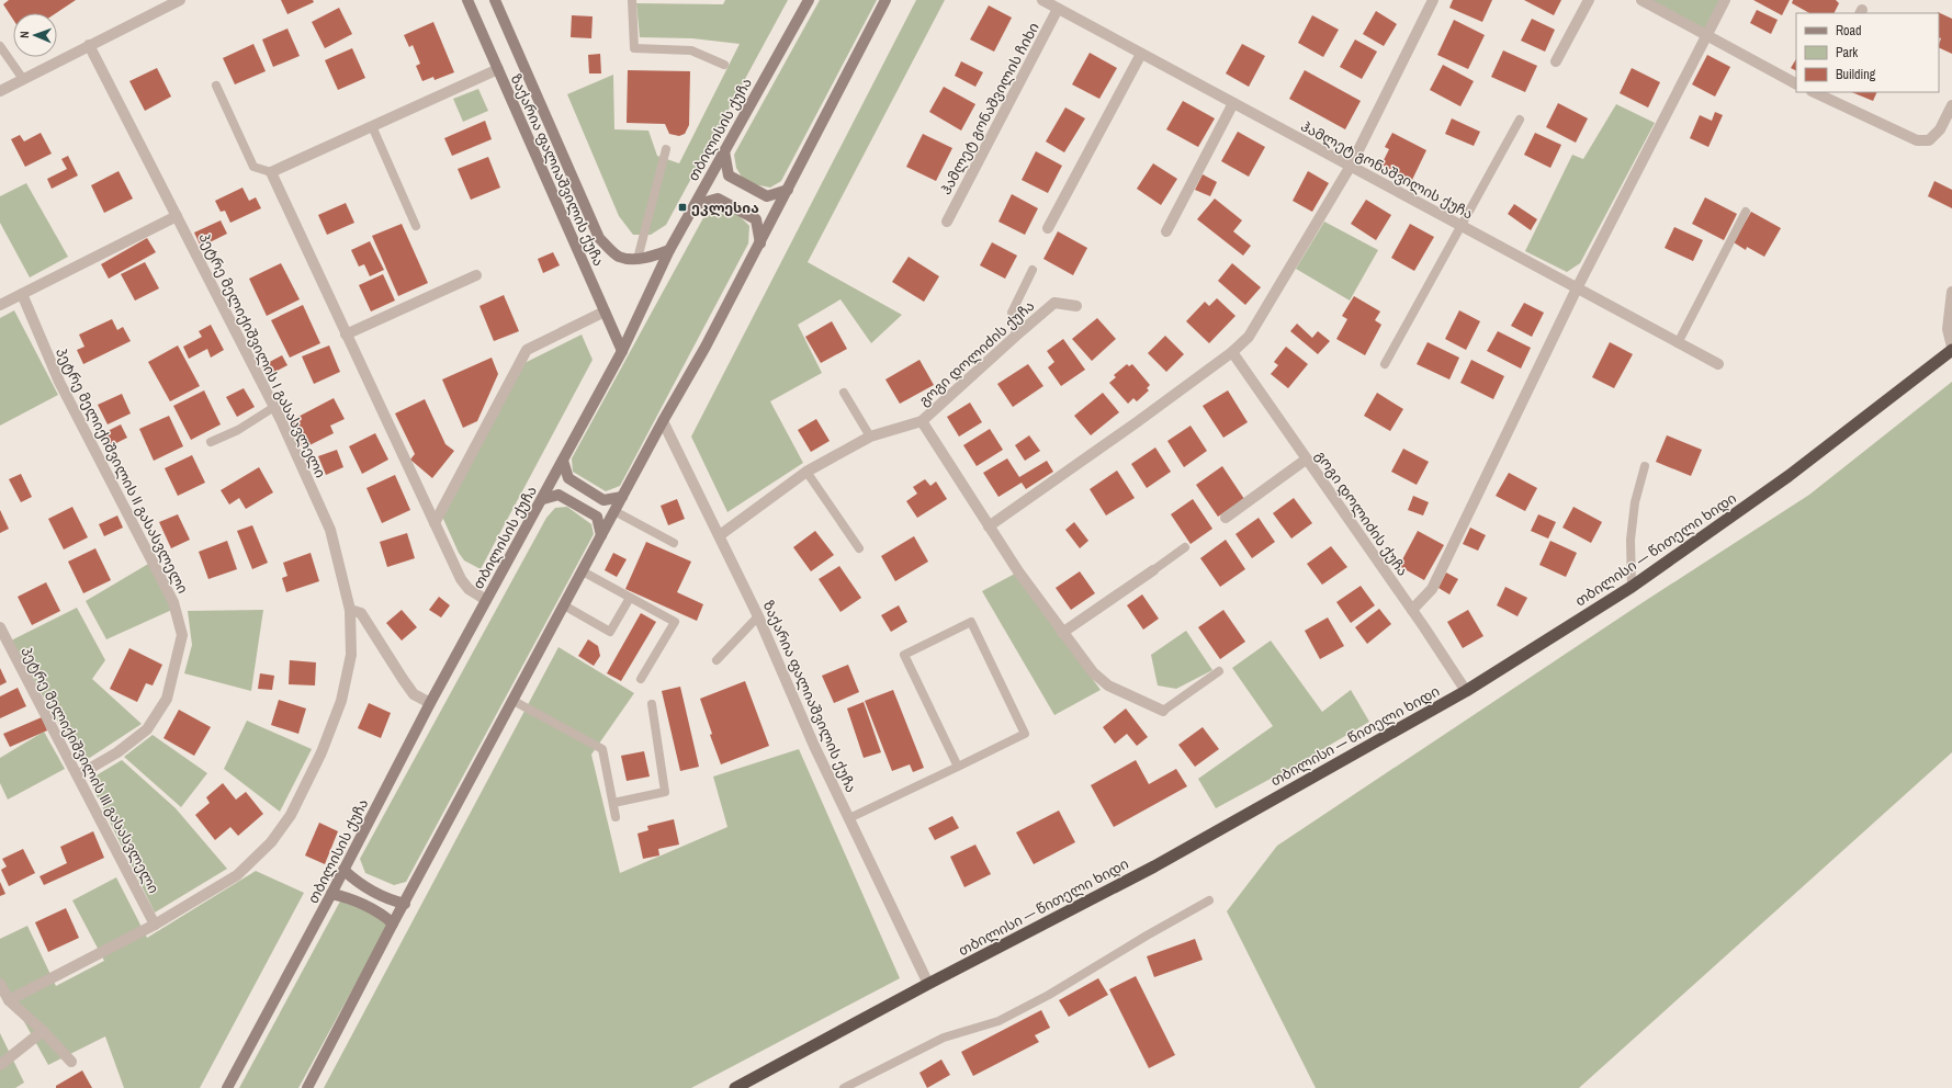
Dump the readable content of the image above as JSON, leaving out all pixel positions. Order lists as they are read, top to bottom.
{
  "streets": {
    "highway": ["თბილისი — წითელი ხიდი"],
    "main road": ["თბილისის ქუჩა", "ზაქარია ფალიაშვილის ქუჩა"],
    "street": [
      "ჰამლეტ გონაშვილის ჩიხი",
      "ჰამლეტ გონაშვილის ქუჩა",
      "გოგი დოლიძის ქუჩა",
      "პეტრე მელიქიშვილის I გასასვლელი",
      "პეტრე მელიქიშვილის II გასასვლელი",
      "პეტრე მელიქიშვილის III გასასვლელი"
    ]
  },
  "crossings": [
    ["ჰამლეტ გონაშვილის ჩიხი", "ჰამლეტ გონაშვილის ქუჩა"],
    ["თბილისის ქუჩა", "ზაქარია ფალიაშვილის ქუჩა"],
    ["ზაქარია ფალიაშვილის ქუჩა", "გოგი დოლიძის ქუჩა"],
    ["ზაქარია ფალიაშვილის ქუჩა", "თბილისი — წითელი ხიდი"],
    ["გოგი დოლიძის ქუჩა", "თბილისი — წითელი ხიდი"],
    ["პეტრე მელიქიშვილის I გასასვლელი", "პეტრე მელიქიშვილის III გასასვლელი"],
    ["პეტრე მელიქიშვილის II გასასვლელი", "პეტრე მელიქიშვილის III გასასვლელი"]
  ],
  "places": {
    "transit": ["ეკლესია"]
  },
  "legend": ["Road", "Park", "Building"],
  "north": "left"
}
